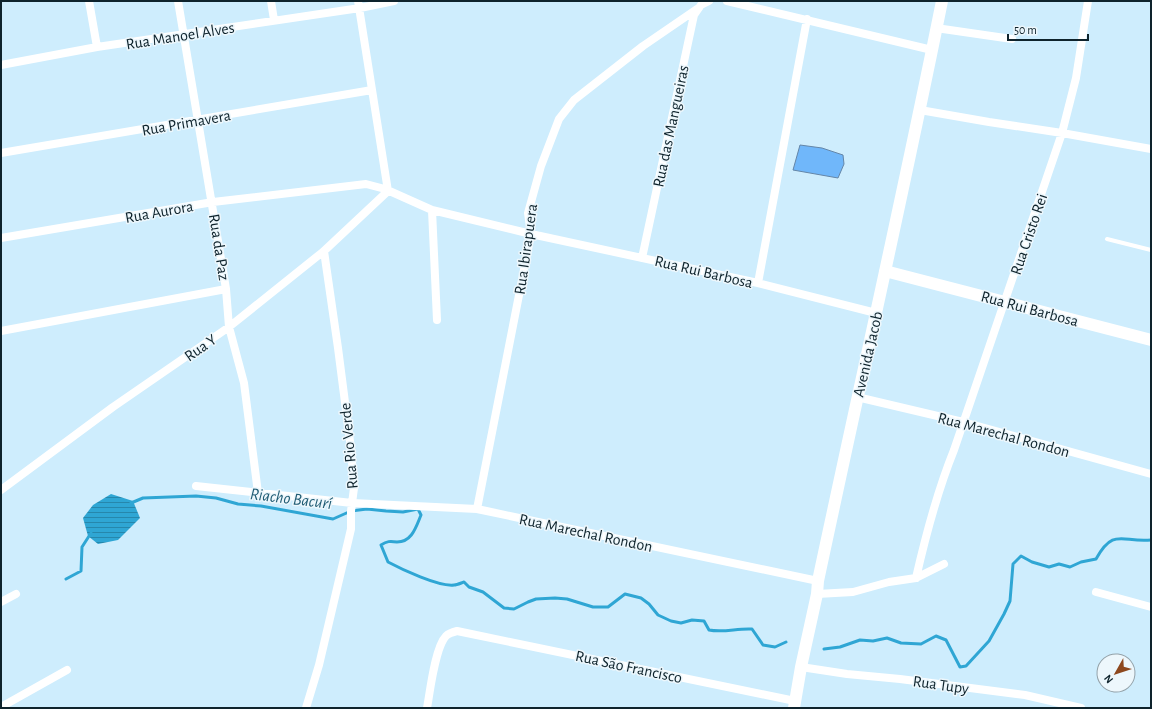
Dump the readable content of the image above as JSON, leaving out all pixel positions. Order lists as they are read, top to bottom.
{
  "streets": {
    "main road": ["Rua Rui Barbosa", "Avenida Jacob"],
    "street": [
      "Rua Manoel Alves",
      "Rua Primavera",
      "Rua das Mangueiras",
      "Rua Aurora",
      "Rua Cristo Rei",
      "Rua da Paz",
      "Rua Ibirapuera",
      "Rua Y",
      "Rua Marechal Rondon",
      "Rua Rio Verde",
      "Rua São Francisco",
      "Rua Tupy"
    ]
  },
  "crossings": [
    ["Rua Manoel Alves", "Rua da Paz"],
    ["Rua Primavera", "Rua da Paz"],
    ["Rua das Mangueiras", "Rua Ibirapuera"],
    ["Rua das Mangueiras", "Rua Rui Barbosa"],
    ["Rua Aurora", "Rua da Paz"],
    ["Rua Aurora", "Rua Rui Barbosa"],
    ["Rua Aurora", "Rua Y"],
    ["Rua Cristo Rei", "Rua Rui Barbosa"],
    ["Rua Cristo Rei", "Rua Marechal Rondon"],
    ["Rua da Paz", "Rua Y"],
    ["Rua da Paz", "Rua Marechal Rondon"],
    ["Rua Ibirapuera", "Rua Rui Barbosa"],
    ["Rua Ibirapuera", "Rua Marechal Rondon"],
    ["Rua Rui Barbosa", "Avenida Jacob"],
    ["Rua Y", "Rua Rio Verde"],
    ["Avenida Jacob", "Rua Marechal Rondon"],
    ["Avenida Jacob", "Rua São Francisco"],
    ["Avenida Jacob", "Rua Tupy"],
    ["Rua Marechal Rondon", "Rua Rio Verde"]
  ],
  "water": ["Riacho Bacurí"],
  "scale_bar": "50 m",
  "north": "bottom left"
}
